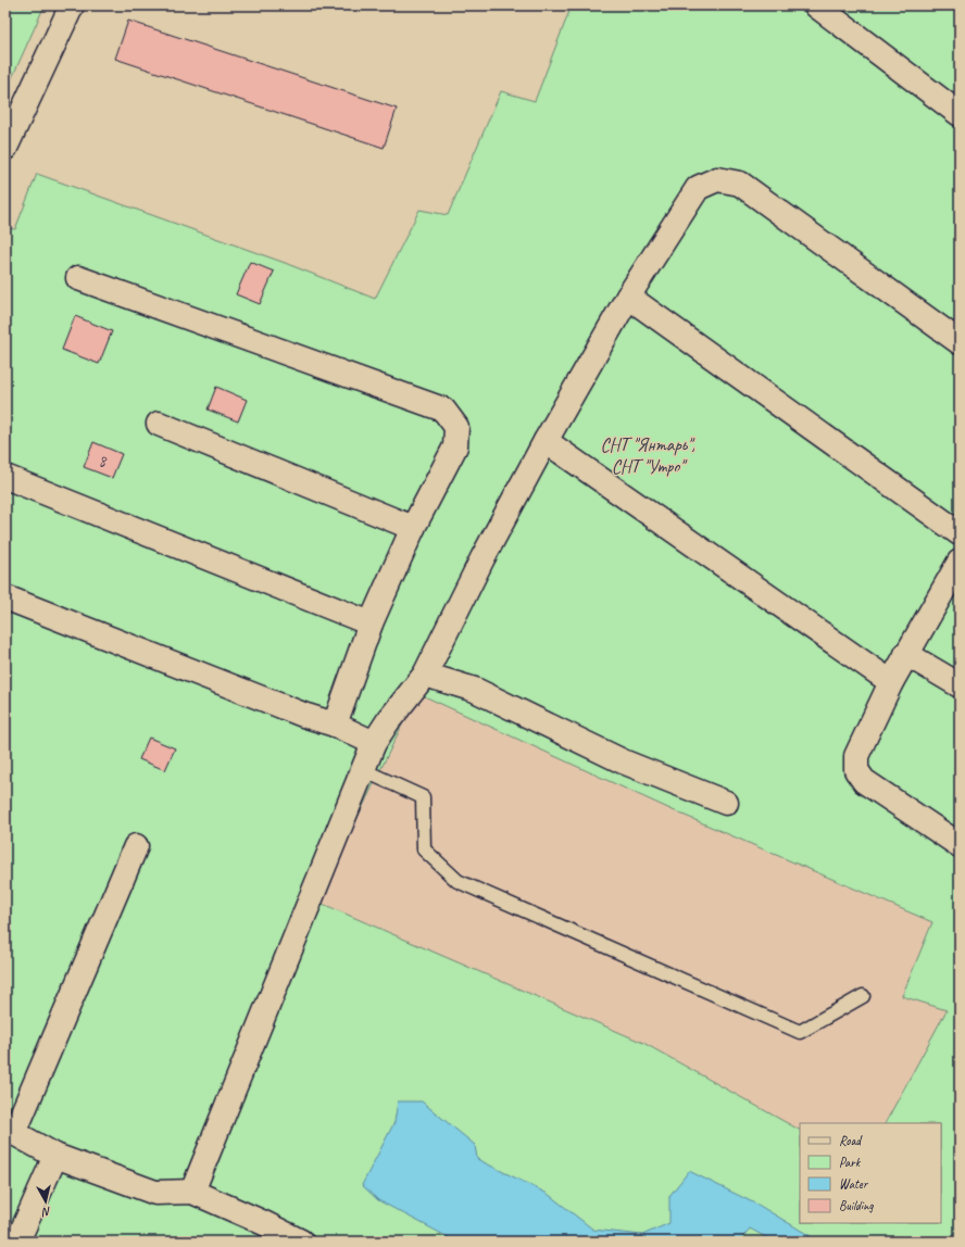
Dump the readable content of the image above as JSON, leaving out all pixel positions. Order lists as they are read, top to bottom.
{
  "parks": ["СНТ \"Янтарь\", СНТ \"Утро\""],
  "house_numbers": ["8"],
  "legend": [
    "Road",
    "Park",
    "Water",
    "Building"
  ],
  "north": "bottom"
}
